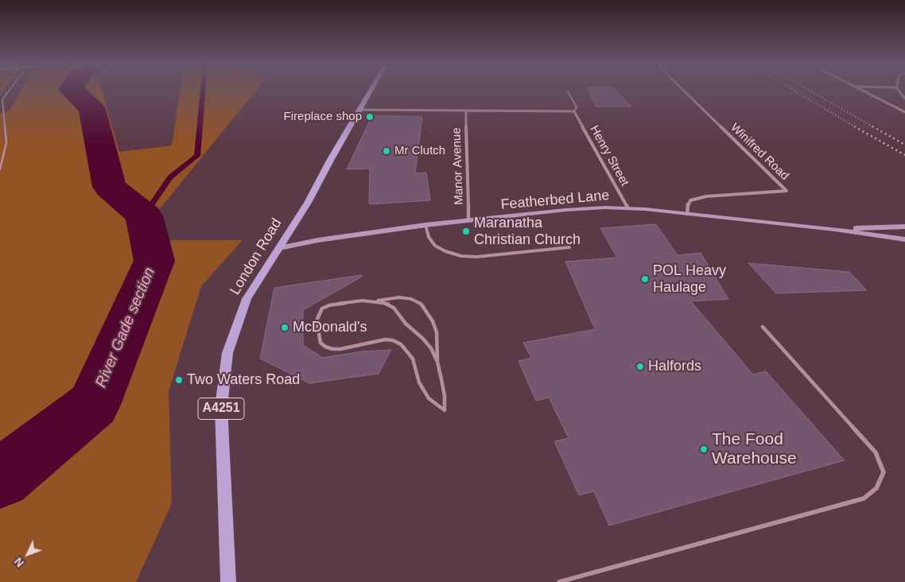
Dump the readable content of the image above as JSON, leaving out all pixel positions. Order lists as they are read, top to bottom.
{
  "streets": {
    "main road": ["London Road", "A4251"],
    "street": [
      "Winifred Road",
      "Henry Street",
      "Manor Avenue",
      "Featherbed Lane"
    ]
  },
  "crossings": [
    ["Winifred Road", "Featherbed Lane"],
    ["Henry Street", "Featherbed Lane"],
    ["Manor Avenue", "Featherbed Lane"],
    ["Featherbed Lane", "London Road"]
  ],
  "water": ["River Gade section"],
  "places": [
    "Fireplace shop",
    "Mr Clutch",
    "Maranatha Christian Church",
    "POL Heavy Haulage",
    "McDonald's",
    "Halfords",
    "Two Waters Road",
    "The Food Warehouse"
  ],
  "north": "bottom left"
}
